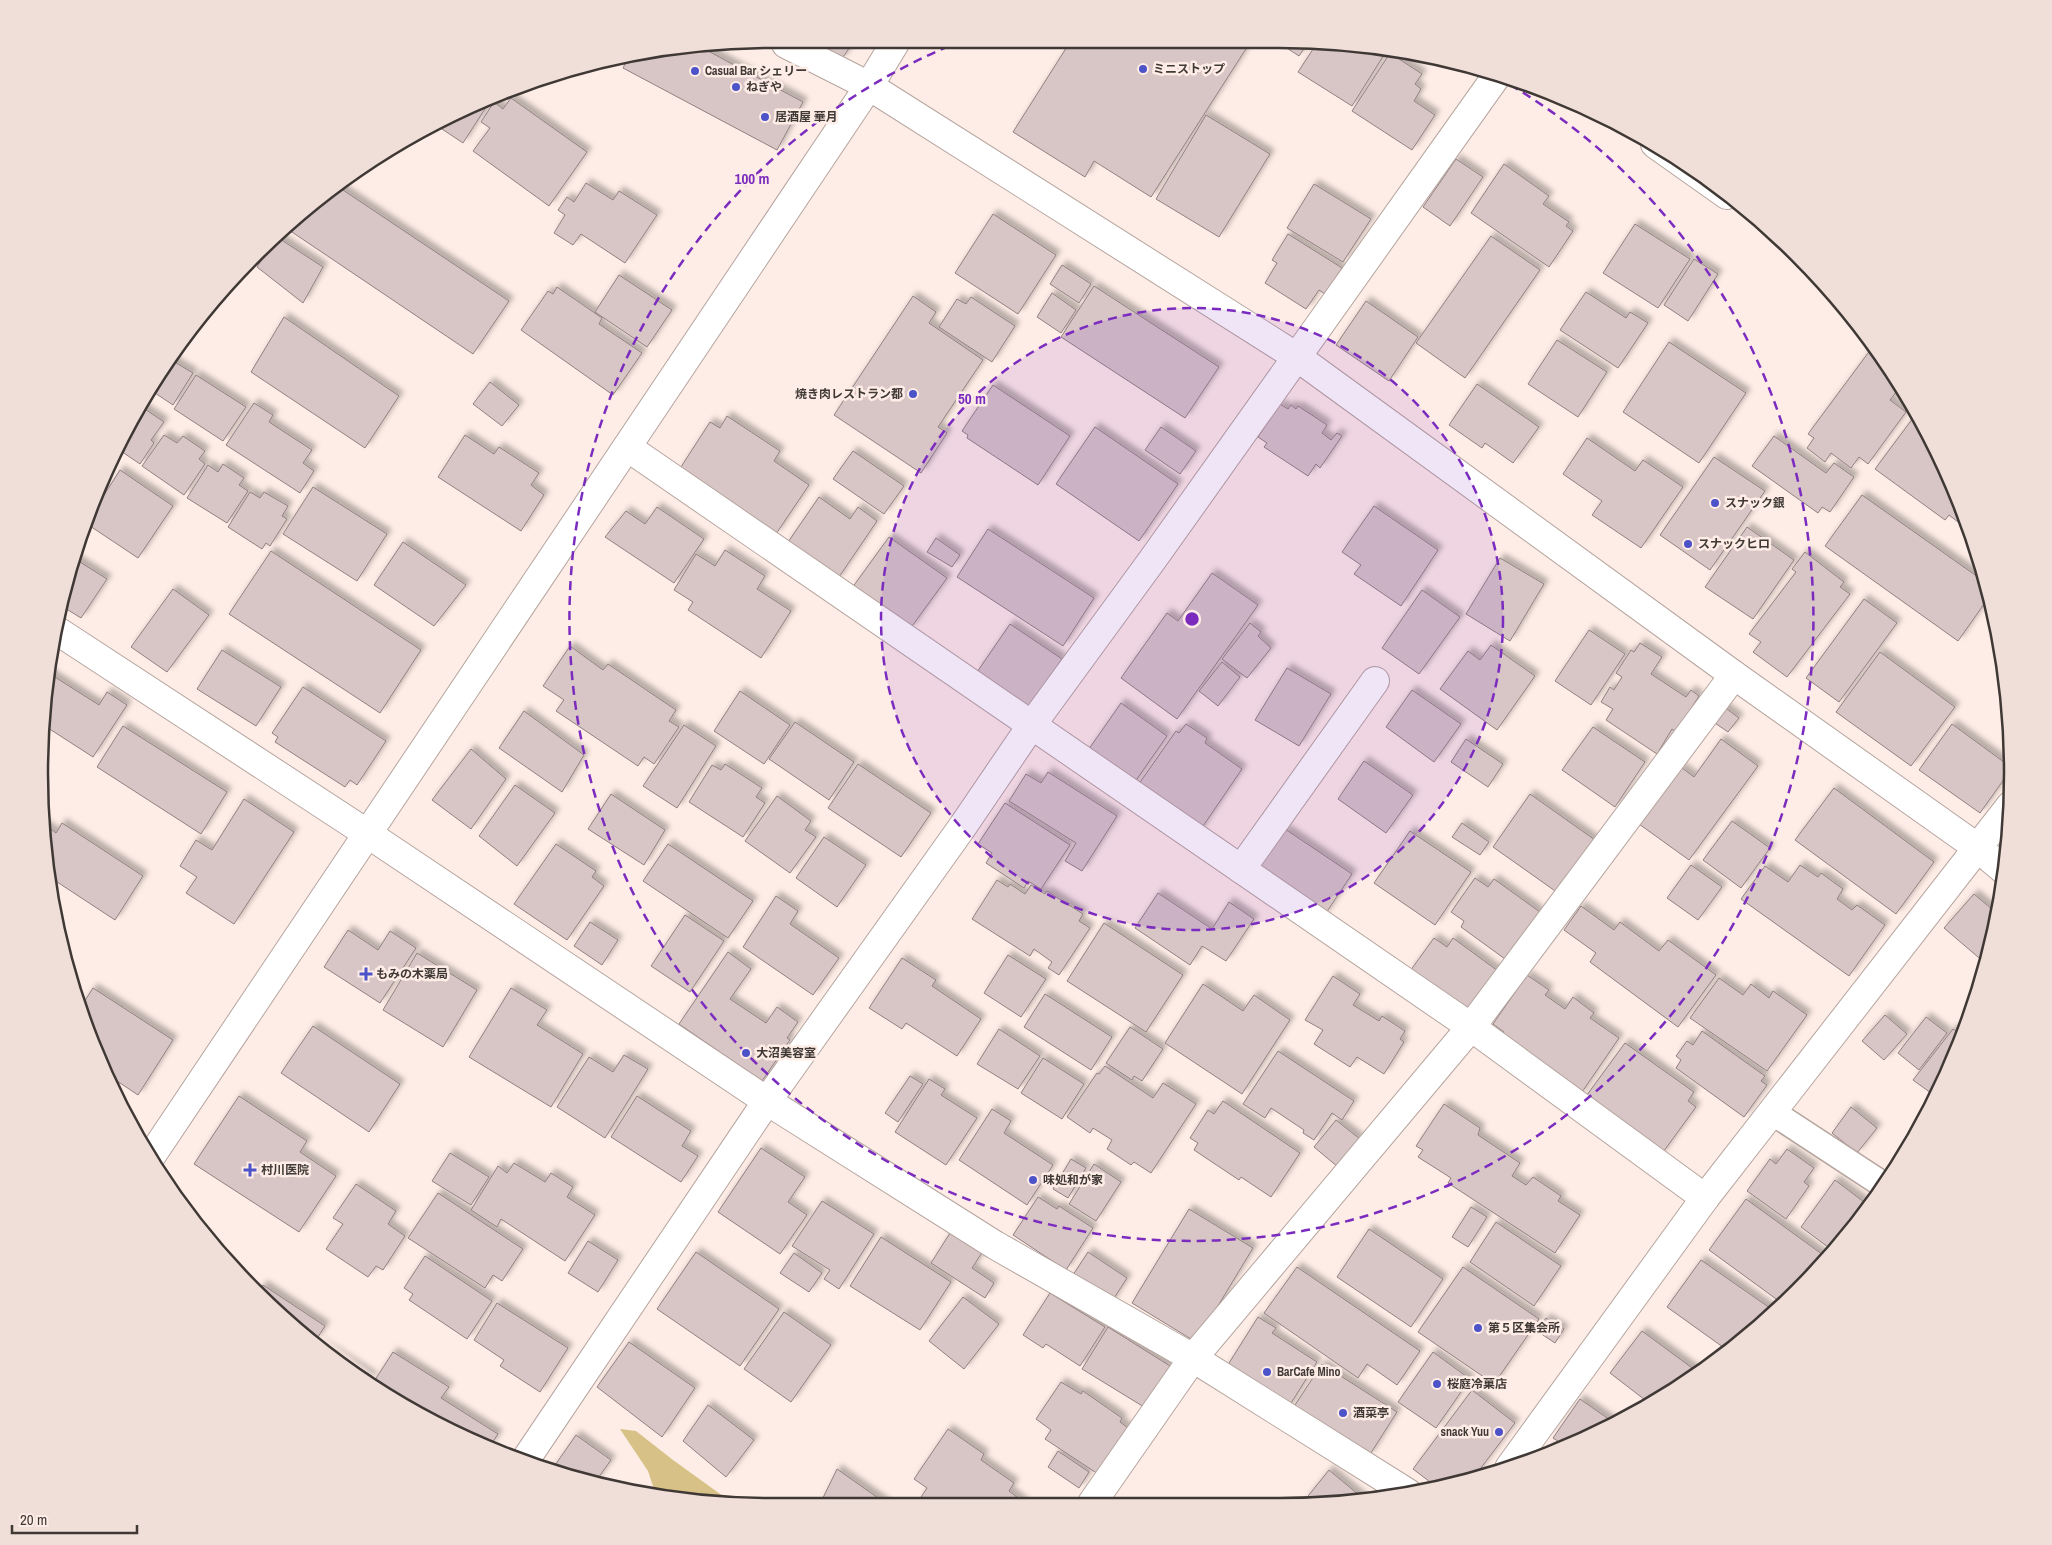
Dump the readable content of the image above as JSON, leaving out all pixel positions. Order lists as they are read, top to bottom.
{
  "places": {
    "other": [
      "ミニストップ",
      "Casual Bar シェリー",
      "ねぎや",
      "居酒屋 華月",
      "焼き肉レストラン都",
      "スナック銀",
      "スナックヒロ",
      "大沼美容室",
      "味処和が家",
      "第５区集会所",
      "BarCafe Mino",
      "桜庭冷菓店",
      "酒菜亭",
      "snack Yuu"
    ],
    "health": ["もみの木薬局", "村川医院"]
  },
  "scale_bar": "20 m",
  "rings": ["100 m", "50 m"]
}
